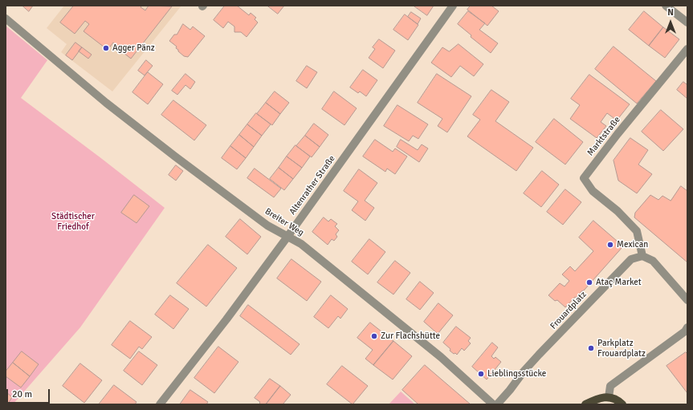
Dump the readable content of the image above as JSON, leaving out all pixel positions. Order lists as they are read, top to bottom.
{
  "streets": {
    "street": [
      "Marktstraße",
      "Altenrather Straße",
      "Breiter Weg",
      "Frouardplatz"
    ]
  },
  "crossings": [
    ["Marktstraße", "Frouardplatz"],
    ["Altenrather Straße", "Breiter Weg"]
  ],
  "parks": ["Städtischer Friedhof"],
  "places": [
    "Agger Pänz",
    "Mexican",
    "Ataç Market",
    "Zur Flachshütte",
    "Parkplatz Frouardplatz",
    "Lieblingsstücke"
  ],
  "scale_bar": "20 m",
  "north": "top"
}
